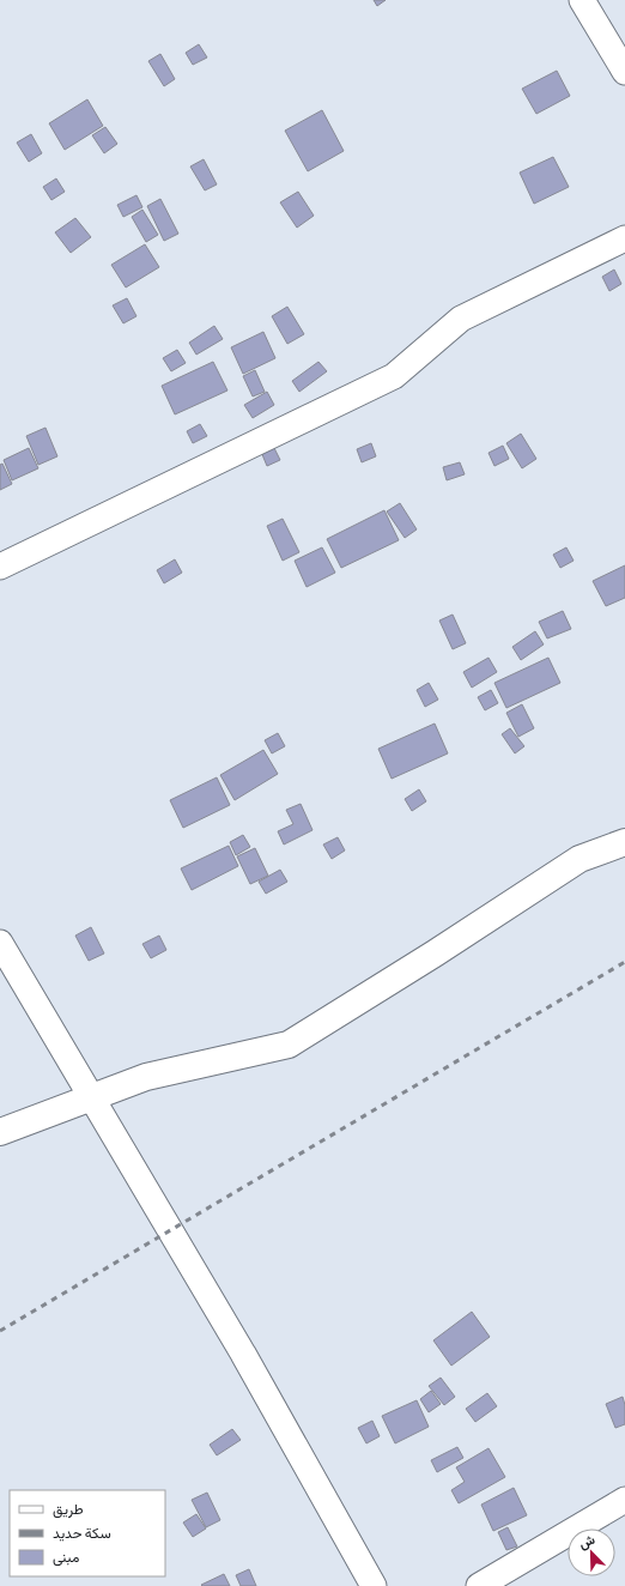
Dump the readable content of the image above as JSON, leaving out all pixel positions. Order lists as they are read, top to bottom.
{
  "legend": ["طريق", "سكة حديد", "مبنى"],
  "north": "top left"
}
